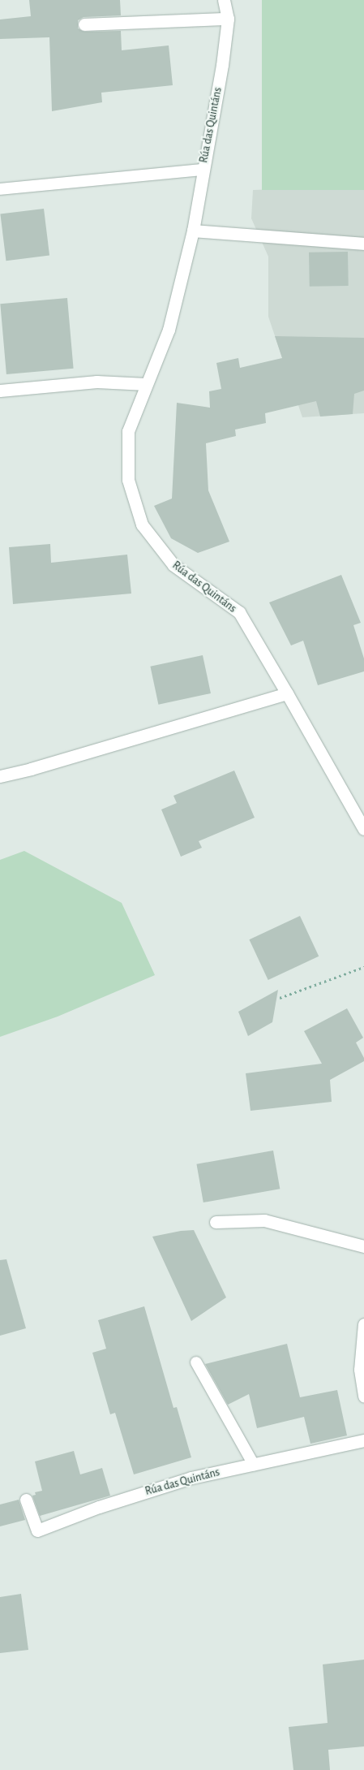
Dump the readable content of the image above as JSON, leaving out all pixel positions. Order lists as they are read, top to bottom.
{
  "streets": {
    "street": ["Rúa das Quintáns"]
  }
}
